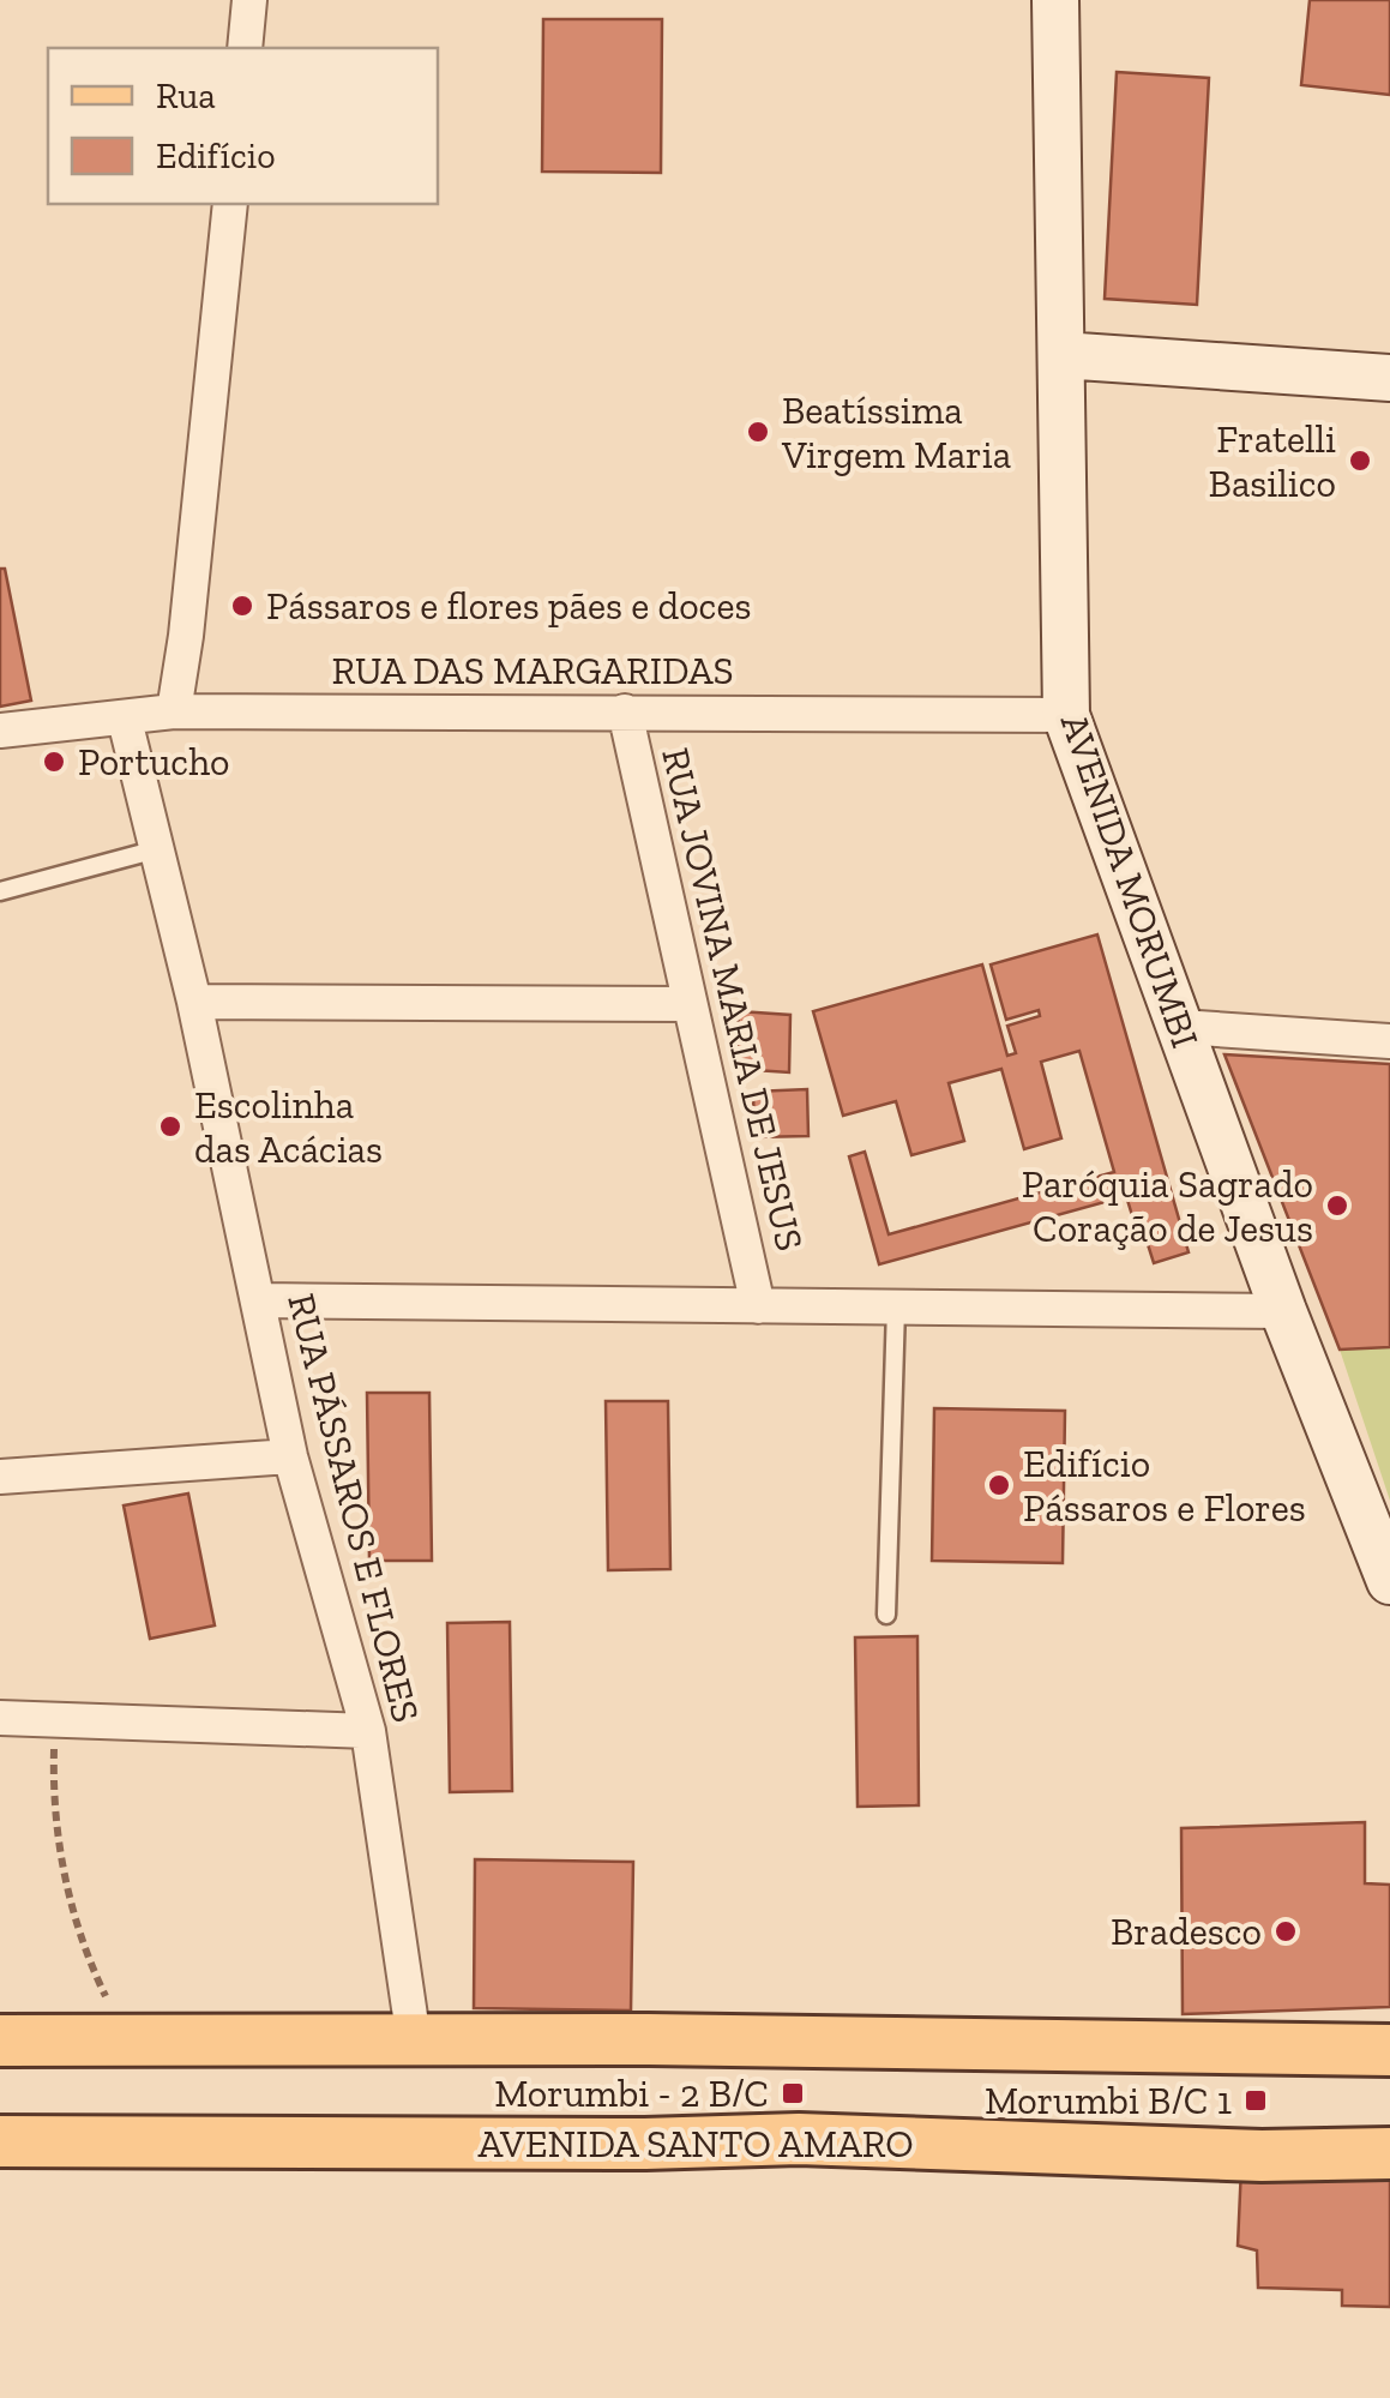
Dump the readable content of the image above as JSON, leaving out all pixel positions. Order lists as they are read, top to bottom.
{
  "streets": {
    "main road": ["AVENIDA SANTO AMARO"],
    "street": [
      "RUA DAS MARGARIDAS",
      "AVENIDA MORUMBI",
      "RUA JOVINA MARIA DE JESUS",
      "RUA PÁSSAROS E FLORES"
    ]
  },
  "crossings": [
    ["RUA DAS MARGARIDAS", "AVENIDA MORUMBI"],
    ["RUA DAS MARGARIDAS", "RUA JOVINA MARIA DE JESUS"],
    ["RUA DAS MARGARIDAS", "RUA PÁSSAROS E FLORES"]
  ],
  "places": {
    "other": [
      "Beatíssima Virgem Maria",
      "Fratelli Basilico",
      "Pássaros e flores pães e doces",
      "Portucho",
      "Escolinha das Acácias",
      "Paróquia Sagrado Coração de Jesus",
      "Edifício Pássaros e Flores",
      "Bradesco"
    ],
    "transit": ["Morumbi - 2 B/C", "Morumbi B/C 1"]
  },
  "legend": ["Rua", "Edifício"]
}
